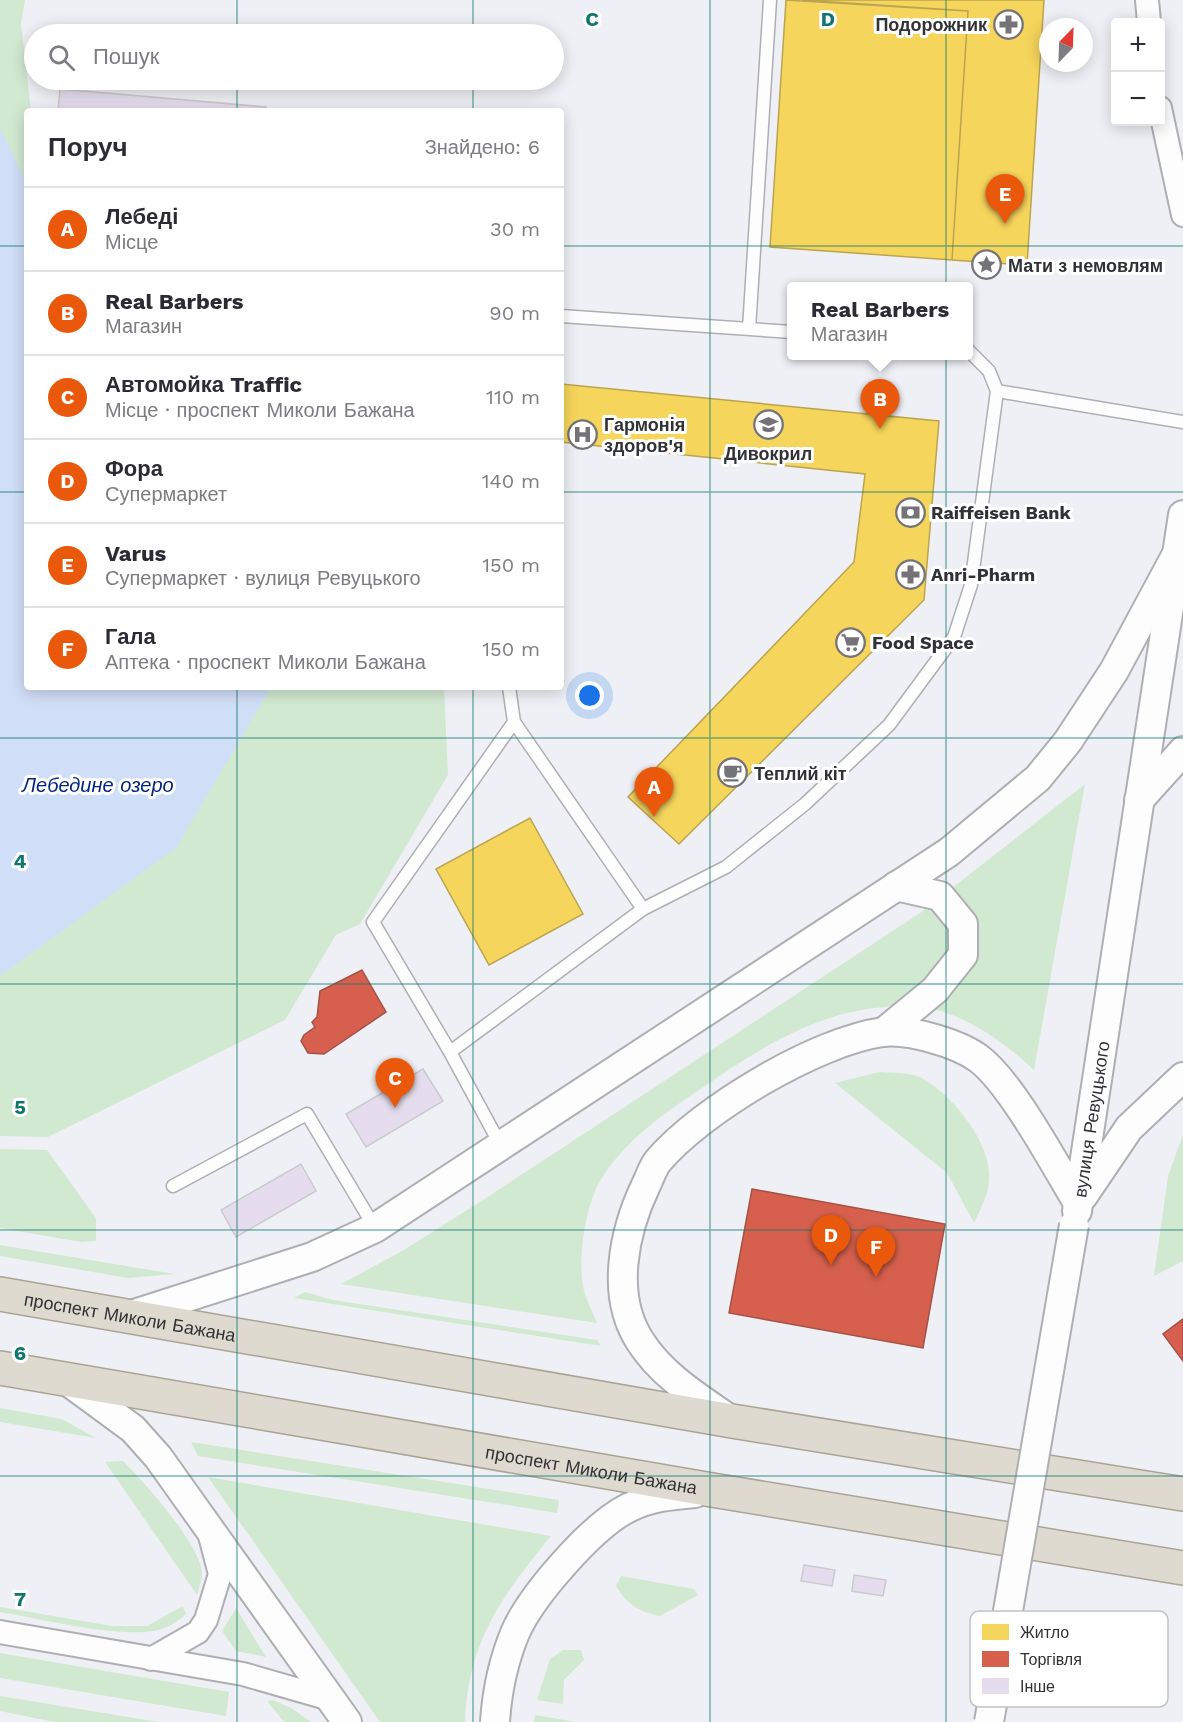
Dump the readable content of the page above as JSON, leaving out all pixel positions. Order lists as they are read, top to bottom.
{
  "streets": {
    "highway": ["проспект Миколи Бажана"],
    "street": ["вулиця Ревуцького"]
  },
  "water": ["Лебедине озеро"],
  "places": {
    "pharmacy": ["Подорожник", "Anri-Pharm"],
    "place": ["Мати з немовлям"],
    "school or university": ["Дивокрил"],
    "hospital": ["Гармонія здоров'я"],
    "bank": ["Raiffeisen Bank"],
    "supermarket": ["Food Space"],
    "cafe": ["Теплий кіт"]
  },
  "legend": ["Житло", "Торгівля", "Інше"],
  "north": "top right",
  "page": {
    "map_buttons": ["+", "−"],
    "search": "Пошук",
    "heading": ["Поруч", "Знайдено: 6"],
    "pins": [
      "E",
      "B",
      "A",
      "C",
      "D",
      "F"
    ],
    "list": [
      {
        "mark": "A",
        "name": "Лебеді",
        "note": "Місце",
        "value": "30 m"
      },
      {
        "mark": "B",
        "name": "Real Barbers",
        "note": "Магазин",
        "value": "90 m"
      },
      {
        "mark": "C",
        "name": "Автомойка Traffic",
        "note": "Місце · проспект Миколи Бажана",
        "value": "110 m"
      },
      {
        "mark": "D",
        "name": "Фора",
        "note": "Супермаркет",
        "value": "140 m"
      },
      {
        "mark": "E",
        "name": "Varus",
        "note": "Супермаркет · вулиця Ревуцького",
        "value": "150 m"
      },
      {
        "mark": "F",
        "name": "Гала",
        "note": "Аптека · проспект Миколи Бажана",
        "value": "150 m"
      }
    ],
    "popup": ["Real Barbers", "Магазин"]
  },
  "grid": {
    "columns": ["C", "D"],
    "rows": [
      "4",
      "5",
      "6",
      "7"
    ]
  }
}
